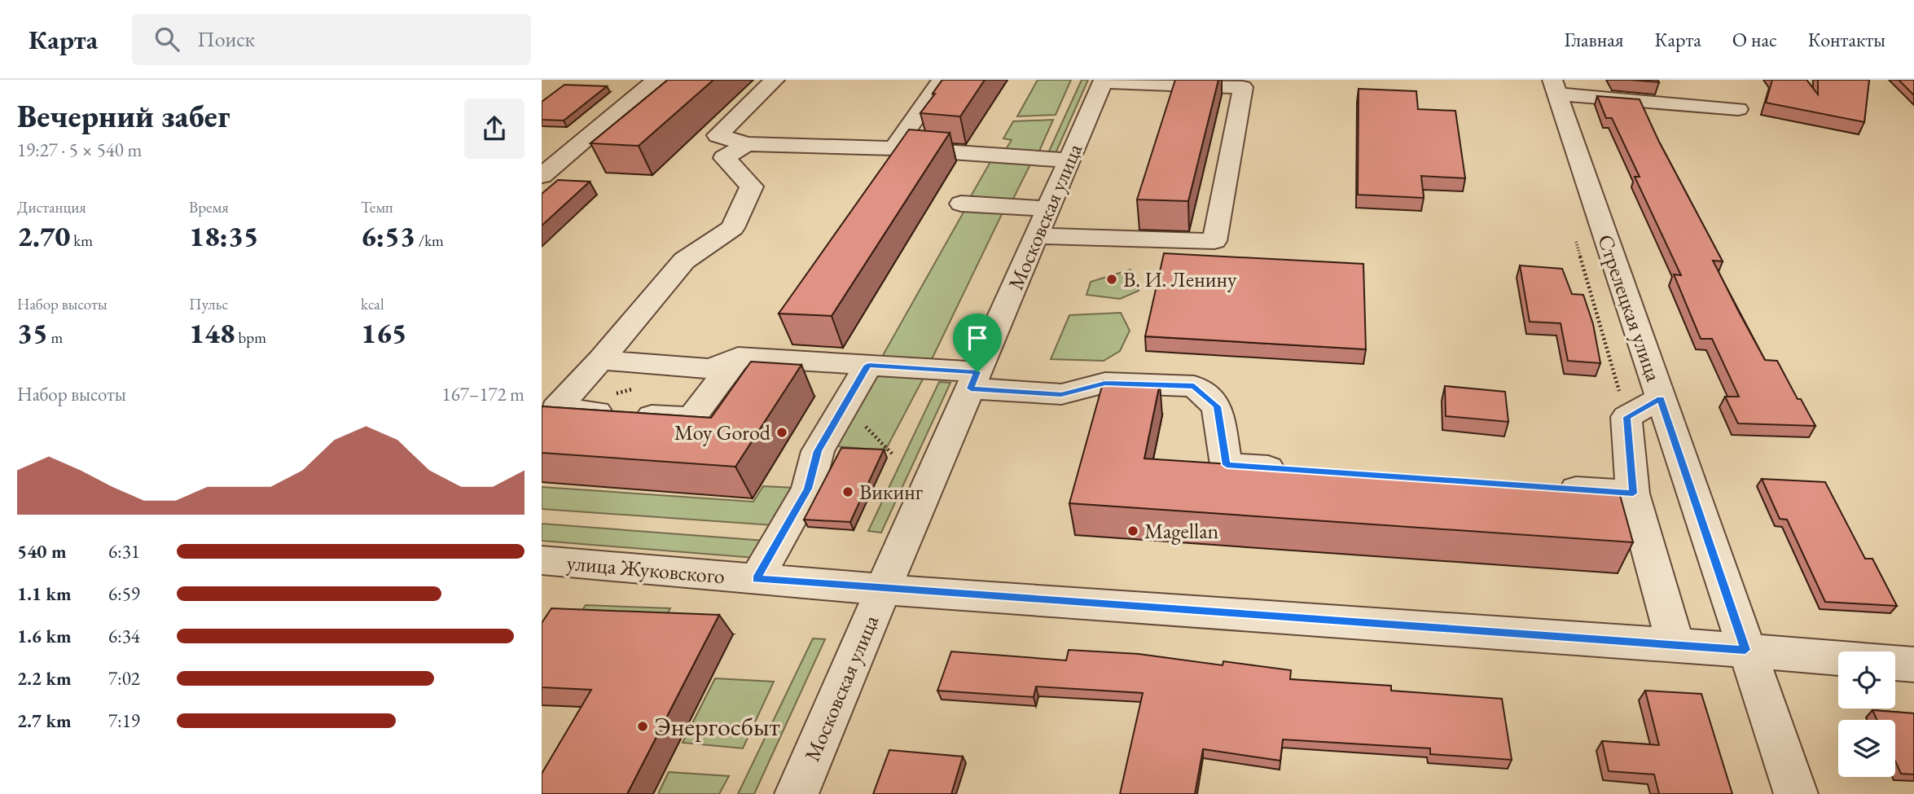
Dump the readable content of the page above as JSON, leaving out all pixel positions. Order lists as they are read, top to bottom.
{
  "streets": {
    "street": ["Московская улица", "Стрелецкая улица", "улица Жуковского"]
  },
  "crossings": [
    ["Московская улица", "улица Жуковского"],
    ["Стрелецкая улица", "улица Жуковского"]
  ],
  "places": [
    "В. И. Ленину",
    "Moy Gorod",
    "Викинг",
    "Magellan",
    "Энергосбыт"
  ],
  "page": {
    "header": "Карта",
    "search": "Поиск",
    "nav": [
      "Главная",
      "Карта",
      "О нас",
      "Контакты"
    ],
    "heading": ["Вечерний забег", "19:27 · 5 × 540 m"],
    "stats": [
      ["Дистанция", "2.70 km"],
      ["Время", "18:35"],
      ["Темп", "6:53 /km"],
      ["Набор высоты", "35 m"],
      ["Пульс", "148 bpm"],
      ["kcal", "165"]
    ],
    "chart": ["Набор высоты", "167–172 m"],
    "list": [
      {
        "name": "540 m",
        "note": "6:31"
      },
      {
        "name": "1.1 km",
        "note": "6:59"
      },
      {
        "name": "1.6 km",
        "note": "6:34"
      },
      {
        "name": "2.2 km",
        "note": "7:02"
      },
      {
        "name": "2.7 km",
        "note": "7:19"
      }
    ]
  }
}
